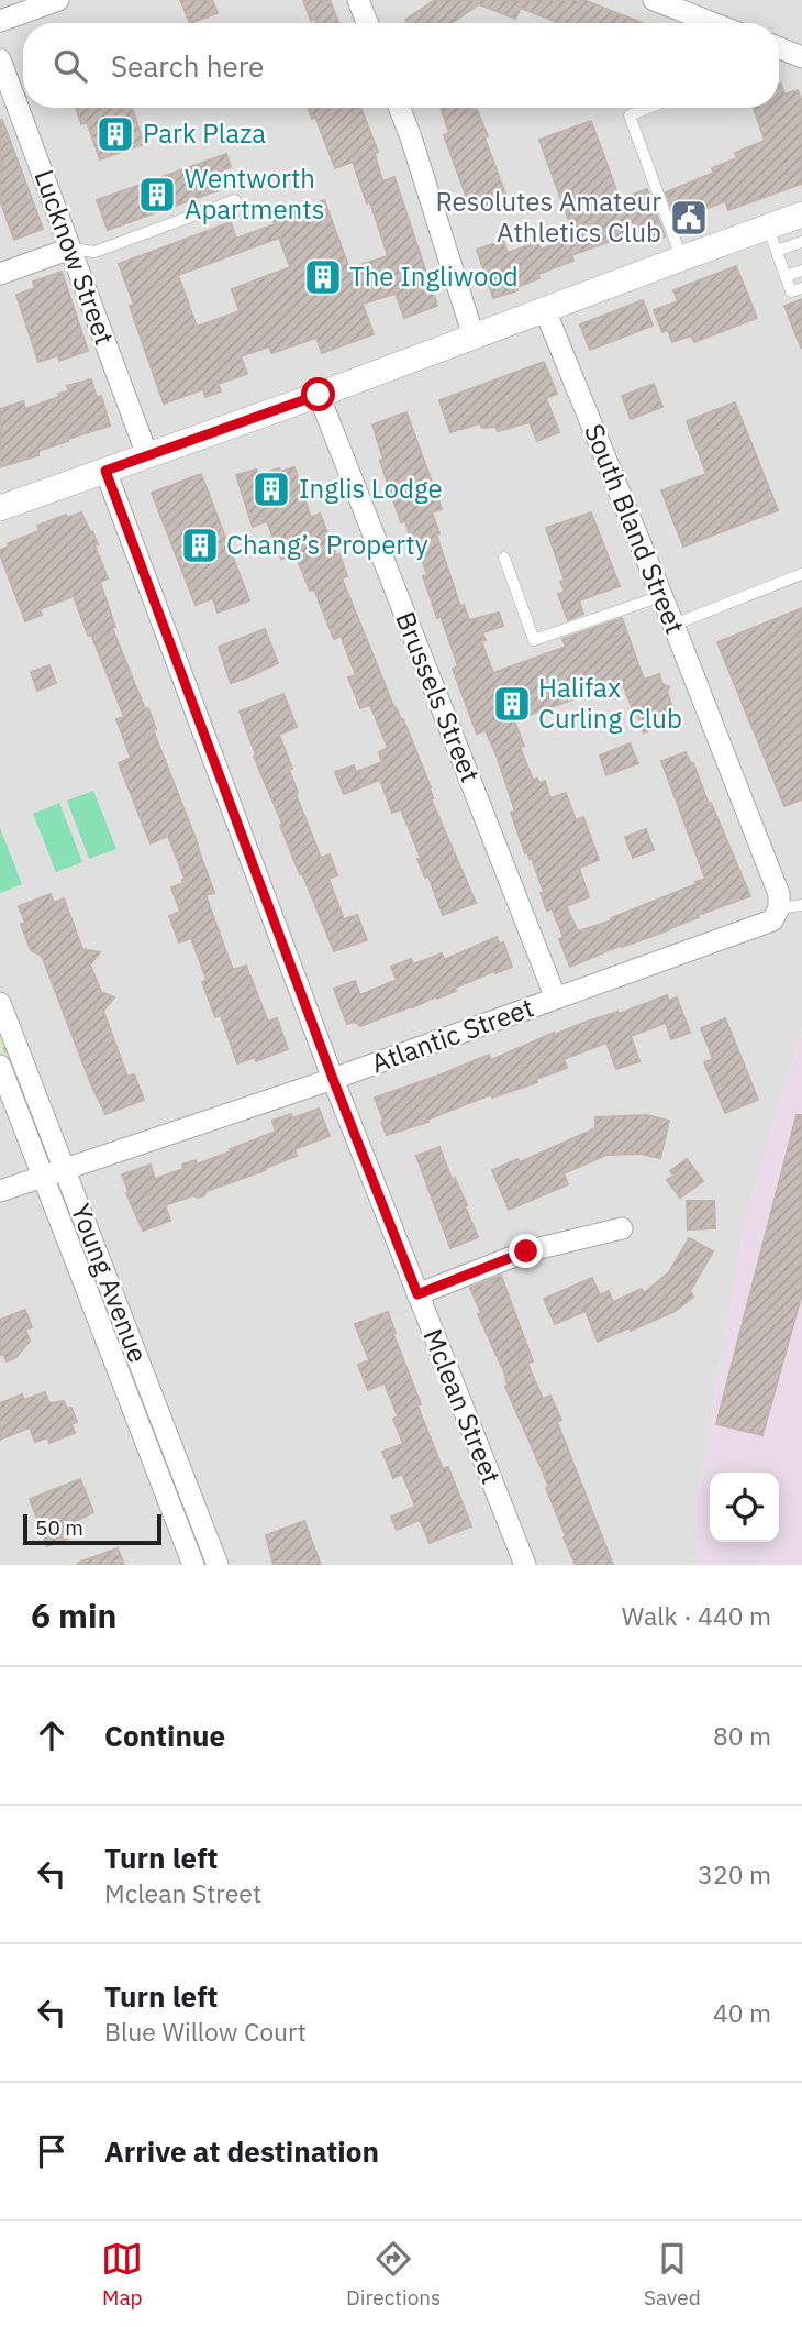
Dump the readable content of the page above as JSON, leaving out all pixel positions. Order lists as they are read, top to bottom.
{
  "streets": {
    "street": [
      "Lucknow Street",
      "South Bland Street",
      "Brussels Street",
      "Atlantic Street",
      "Young Avenue",
      "Mclean Street"
    ]
  },
  "crossings": [
    ["South Bland Street", "Atlantic Street"],
    ["Brussels Street", "Atlantic Street"],
    ["Atlantic Street", "Young Avenue"],
    ["Atlantic Street", "Mclean Street"]
  ],
  "places": {
    "building": [
      "Park Plaza",
      "Wentworth Apartments",
      "The Ingliwood",
      "Inglis Lodge",
      "Chang’s Property",
      "Halifax Curling Club"
    ],
    "public building": ["Resolutes Amateur Athletics Club"]
  },
  "scale_bar": "50 m",
  "page": {
    "search": "Search here",
    "scale": "50 m",
    "heading": ["6 min", "Walk · 440 m"],
    "list": [
      ["Continue", "80 m"],
      ["Turn left", "Mclean Street", "320 m"],
      ["Turn left", "Blue Willow Court", "40 m"],
      "Arrive at destination"
    ],
    "nav": ["Map", "Directions", "Saved"]
  }
}
